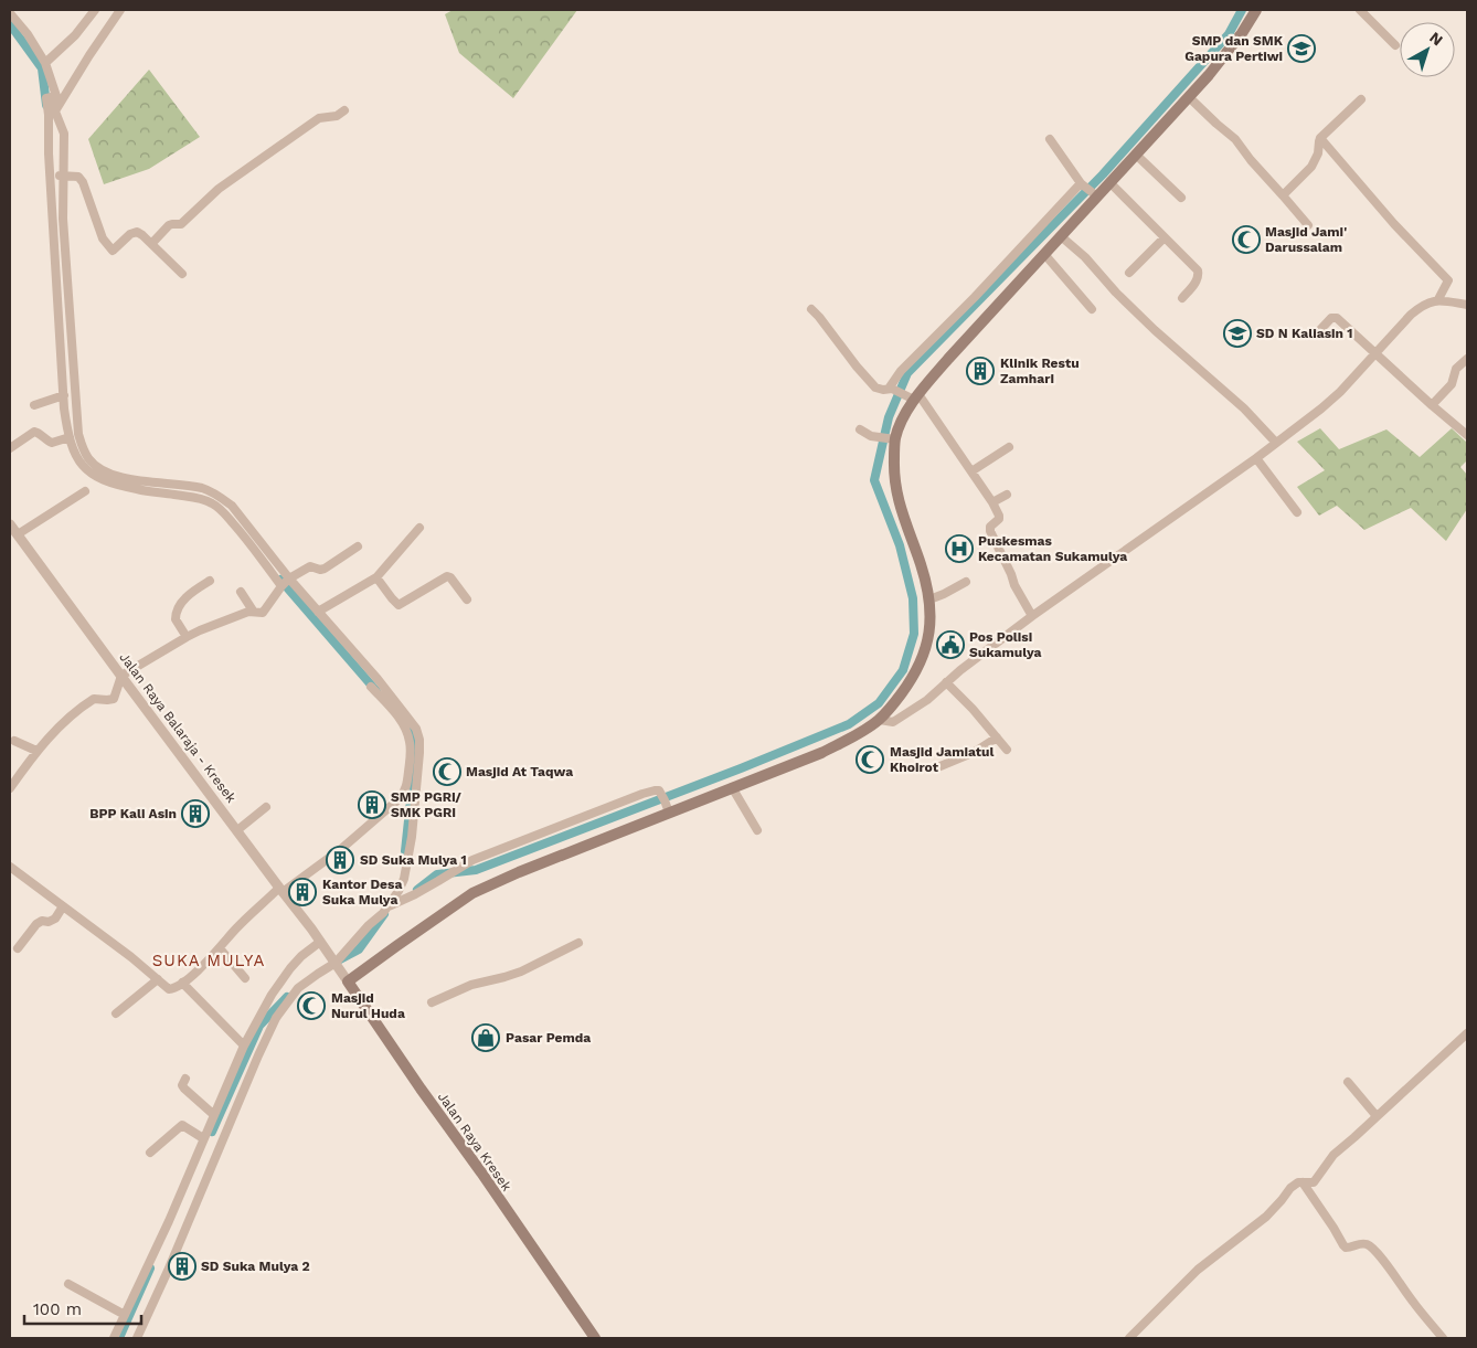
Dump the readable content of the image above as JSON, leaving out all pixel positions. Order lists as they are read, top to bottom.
{
  "streets": {
    "main road": ["Jalan Raya Kresek"],
    "street": ["Jalan Raya Balaraja - Kresek"]
  },
  "crossings": [
    ["Jalan Raya Balaraja - Kresek", "Jalan Raya Kresek"]
  ],
  "districts": ["SUKA MULYA"],
  "places": {
    "school or university": ["SMP dan SMK Gapura Pertiwi", "SD N Kaliasin 1"],
    "mosque": [
      "Masjid Jami' Darussalam",
      "Masjid Jamiatul Khoirot",
      "Masjid At Taqwa",
      "Masjid Nurul Huda"
    ],
    "building": [
      "Klinik Restu Zamhari",
      "SMP PGRI/ SMK PGRI",
      "BPP Kali Asin",
      "SD Suka Mulya 1",
      "Kantor Desa Suka Mulya",
      "SD Suka Mulya 2"
    ],
    "hospital": ["Puskesmas Kecamatan Sukamulya"],
    "public building": ["Pos Polisi Sukamulya"],
    "shop": ["Pasar Pemda"]
  },
  "scale_bar": "100 m",
  "north": "top right"
}
